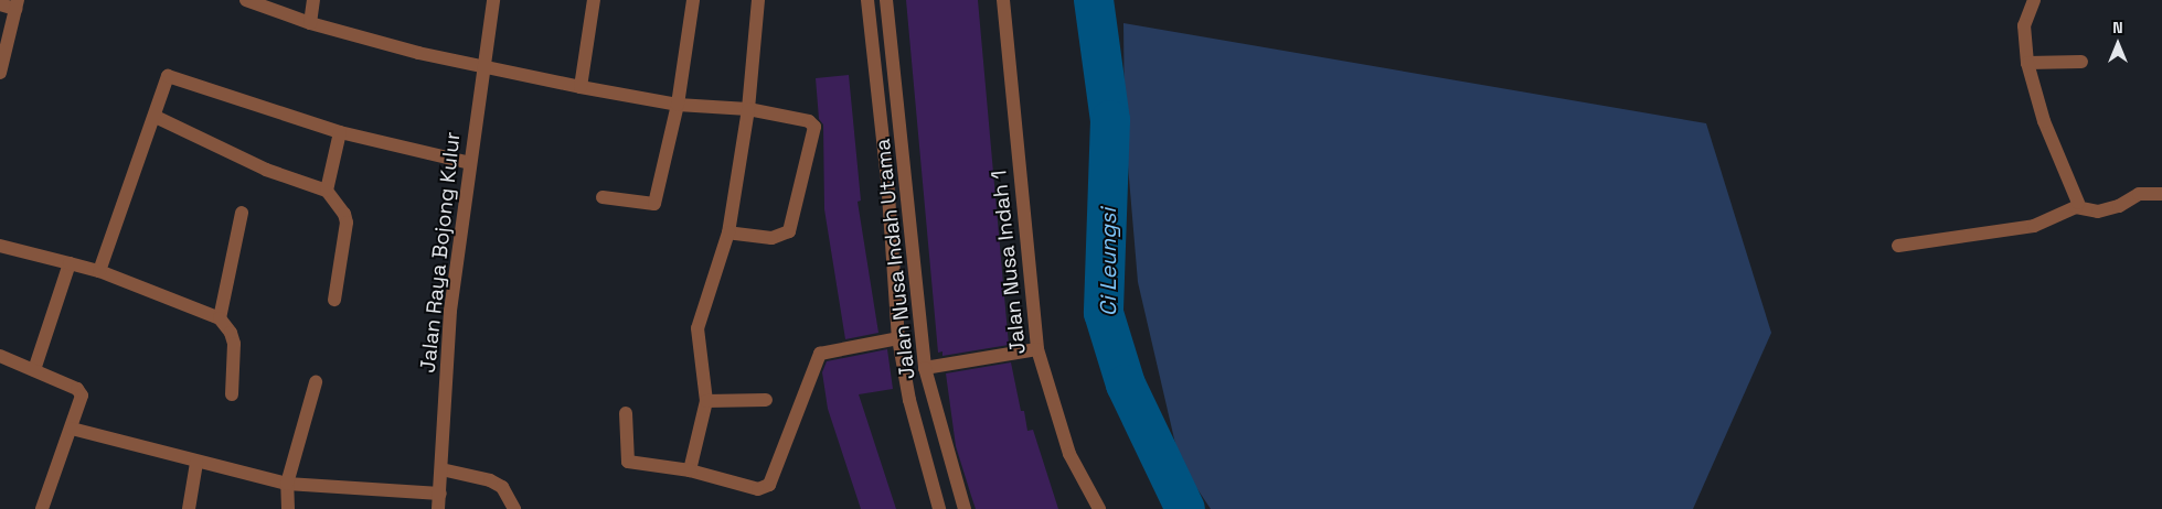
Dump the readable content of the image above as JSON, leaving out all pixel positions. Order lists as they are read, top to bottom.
{
  "streets": {
    "street": ["Jalan Raya Bojong Kulur", "Jalan Nusa Indah Utama", "Jalan Nusa Indah 1"]
  },
  "water": ["Ci Leungsi"],
  "north": "top"
}
